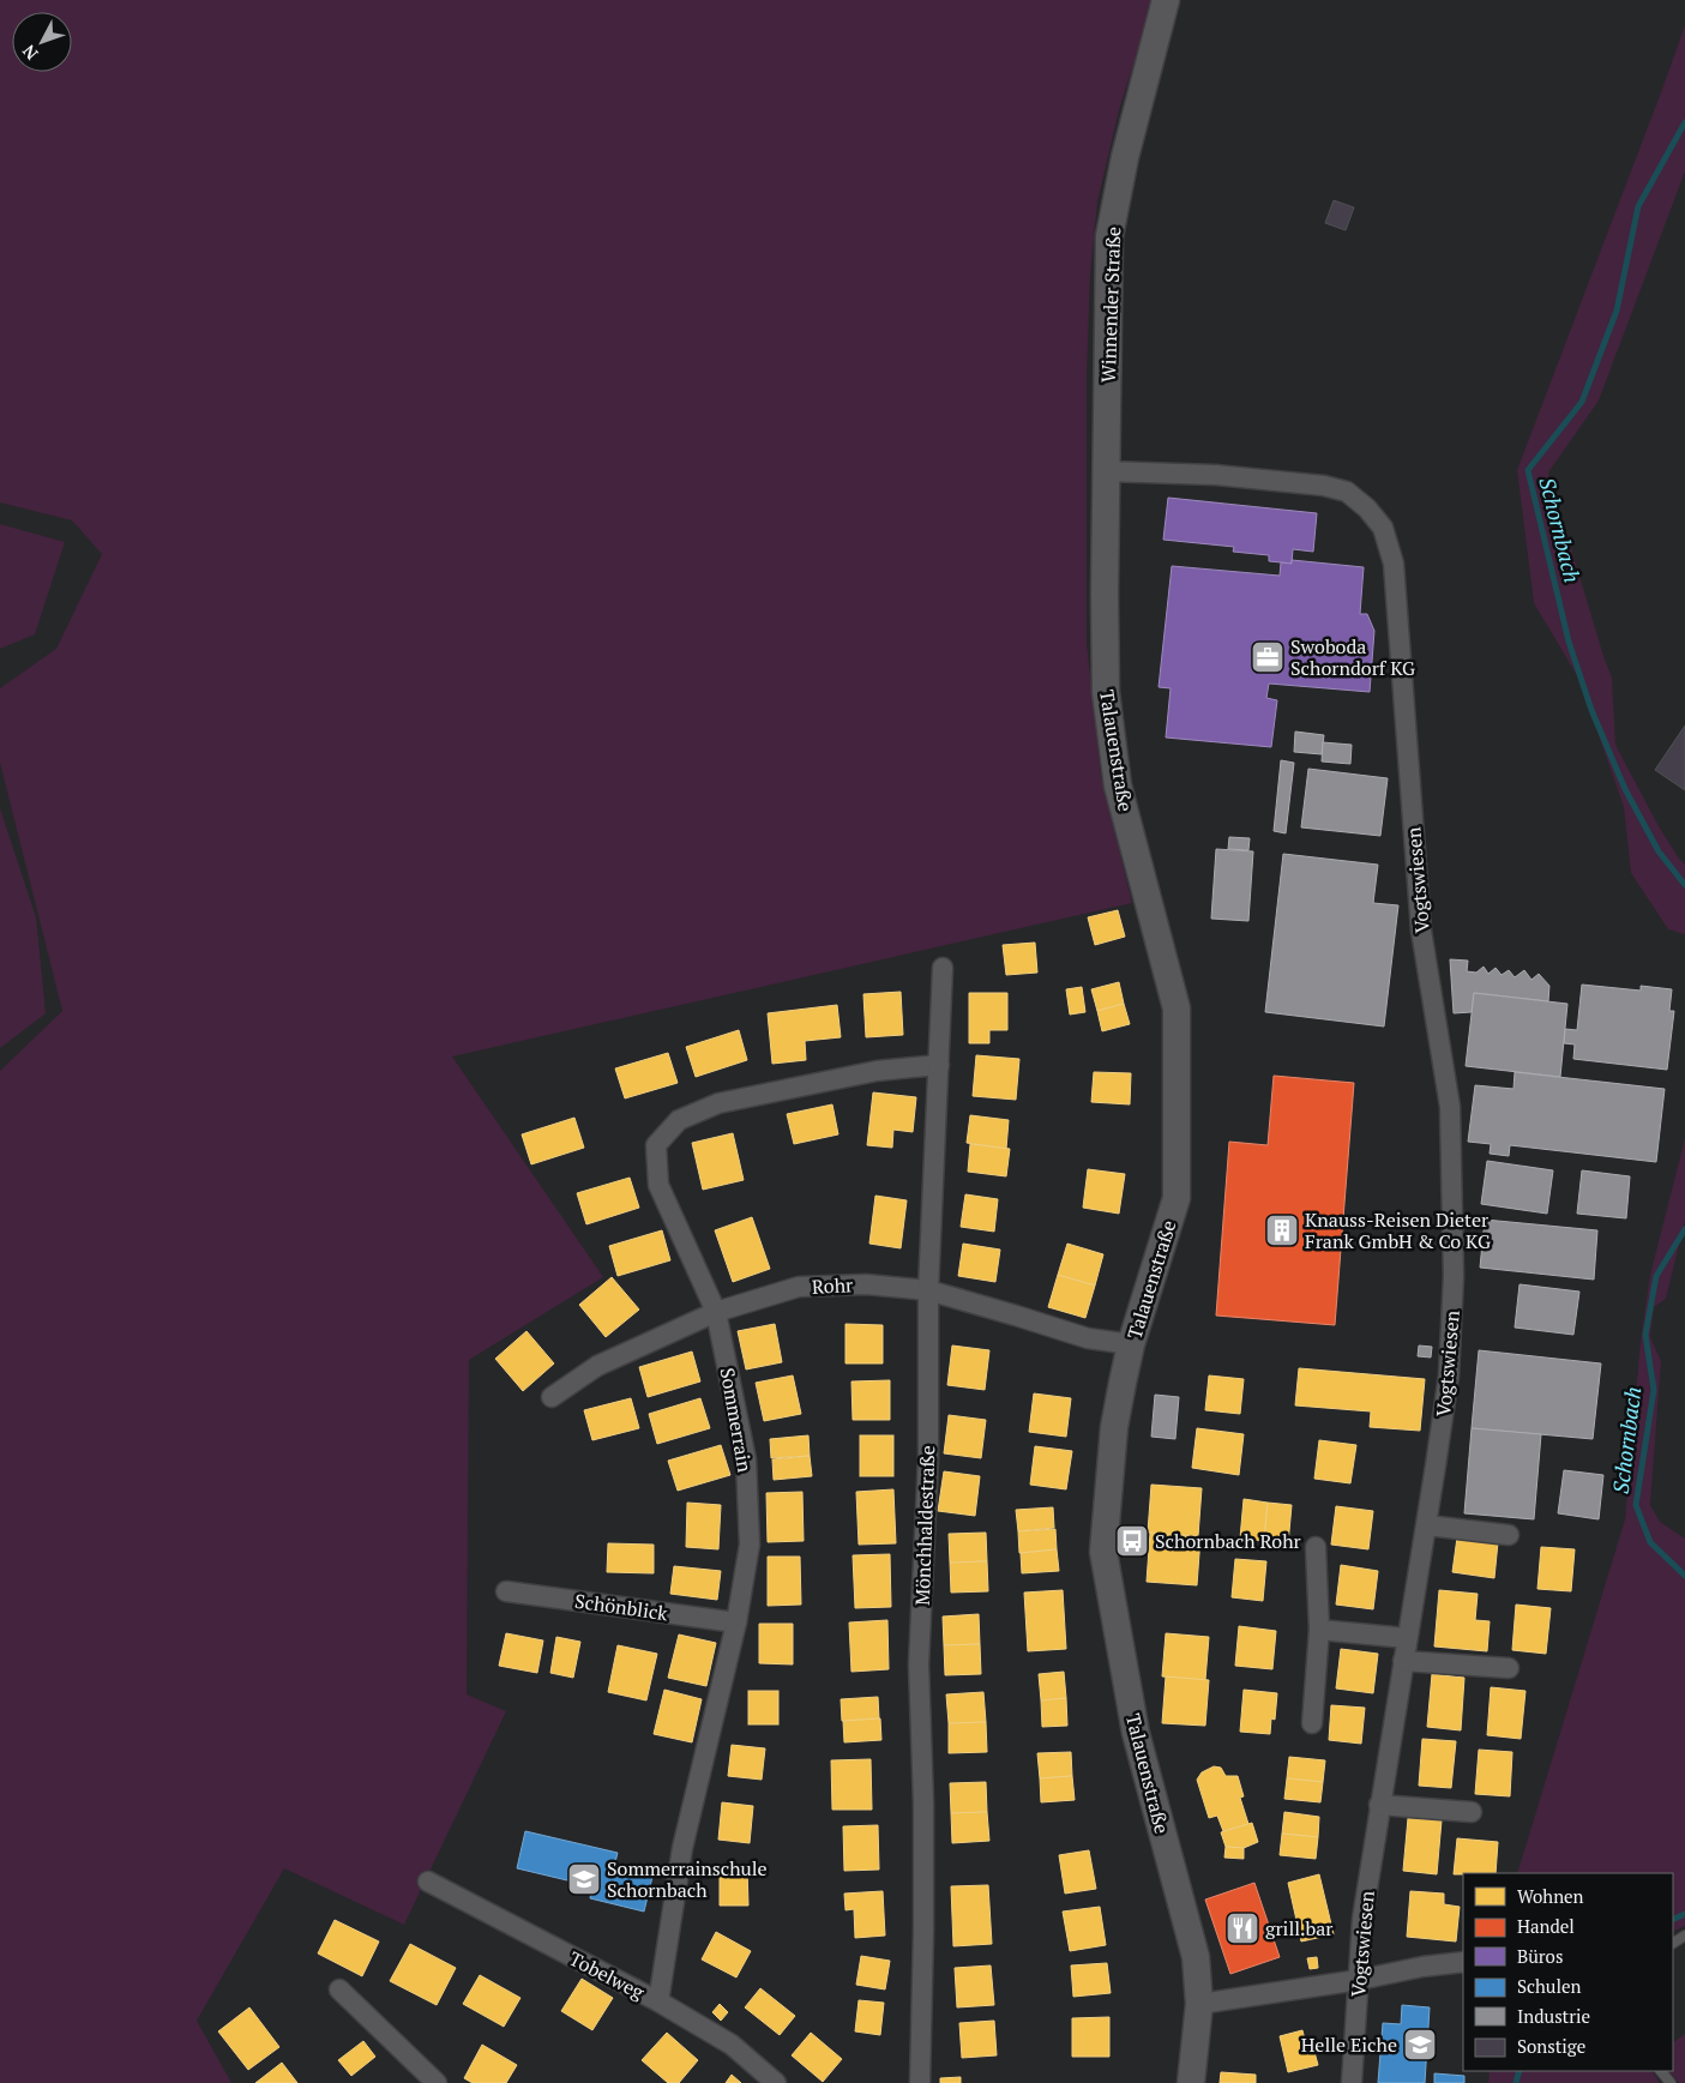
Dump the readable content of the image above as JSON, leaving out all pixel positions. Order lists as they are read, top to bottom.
{
  "streets": {
    "street": [
      "Winnender Straße",
      "Talauenstraße",
      "Vogtswiesen",
      "Rohr",
      "Sommerrain",
      "Mönchhaldestraße",
      "Schönblick",
      "Tobelweg"
    ]
  },
  "crossings": [
    ["Winnender Straße", "Talauenstraße"],
    ["Winnender Straße", "Vogtswiesen"],
    ["Talauenstraße", "Vogtswiesen"],
    ["Talauenstraße", "Rohr"],
    ["Rohr", "Sommerrain"],
    ["Rohr", "Mönchhaldestraße"],
    ["Sommerrain", "Mönchhaldestraße"],
    ["Sommerrain", "Schönblick"],
    ["Sommerrain", "Tobelweg"]
  ],
  "water": ["Schornbach"],
  "places": {
    "office": ["Swoboda Schorndorf KG"],
    "building": ["Knauss-Reisen Dieter Frank GmbH & Co KG"],
    "bus stop": ["Schornbach Rohr"],
    "school or university": ["Sommerrainschule Schornbach", "Helle Eiche"],
    "restaurant": ["grill.bar"]
  },
  "legend": [
    "Wohnen",
    "Handel",
    "Büros",
    "Schulen",
    "Industrie",
    "Sonstige"
  ],
  "north": "bottom left"
}
